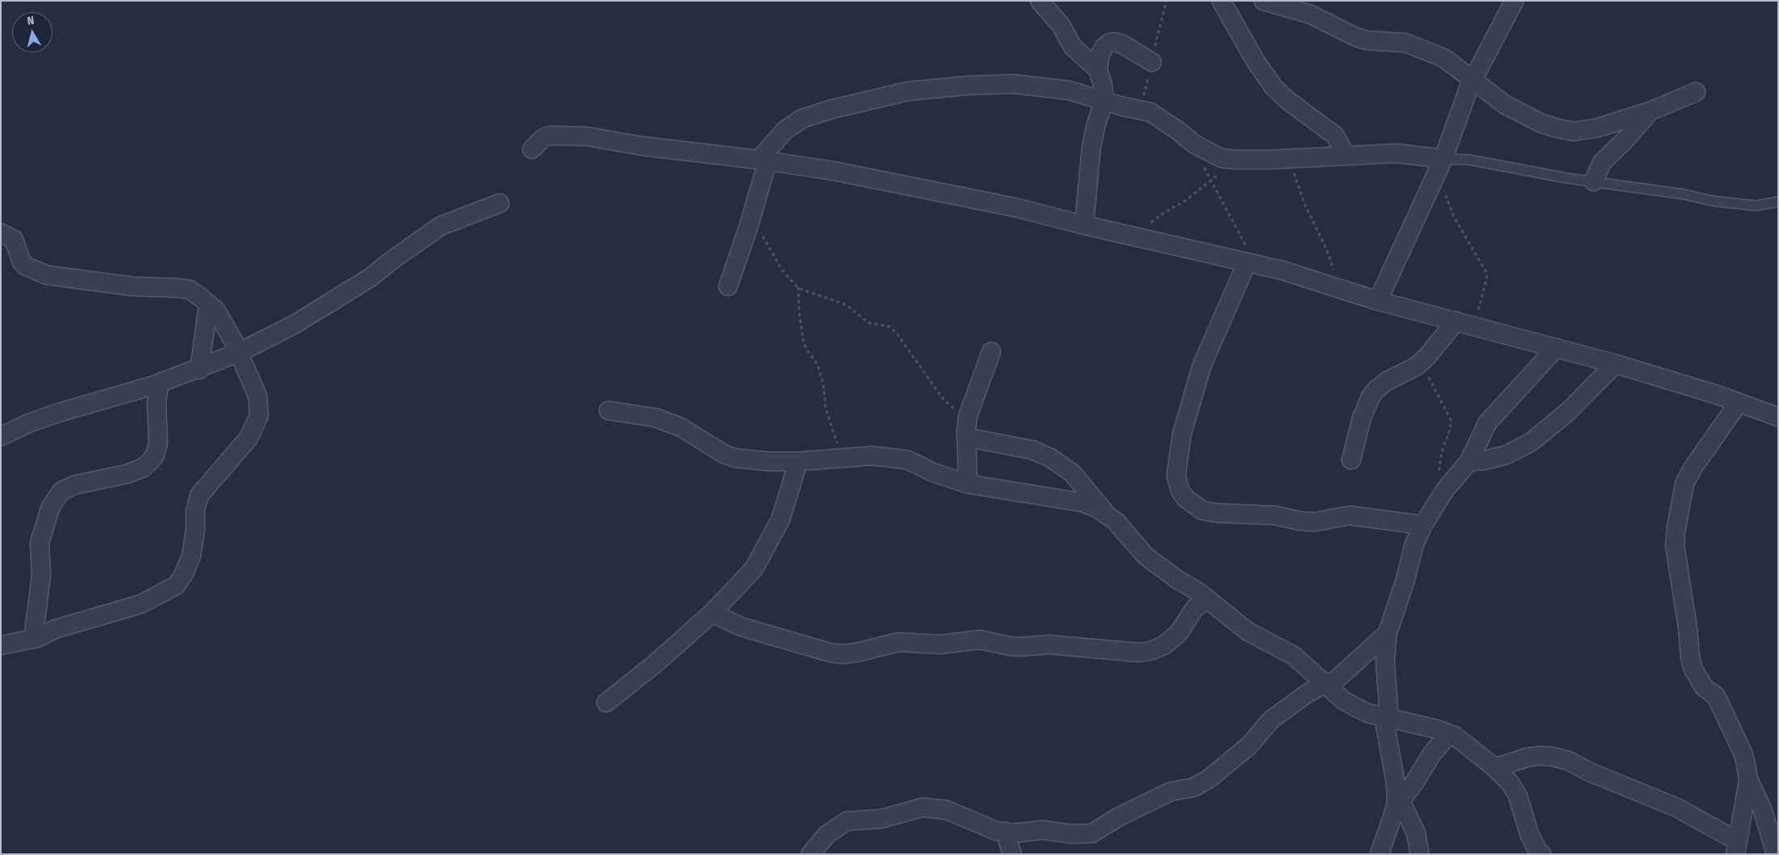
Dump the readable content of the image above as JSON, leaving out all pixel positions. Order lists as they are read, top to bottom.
{
  "north": "top"
}
